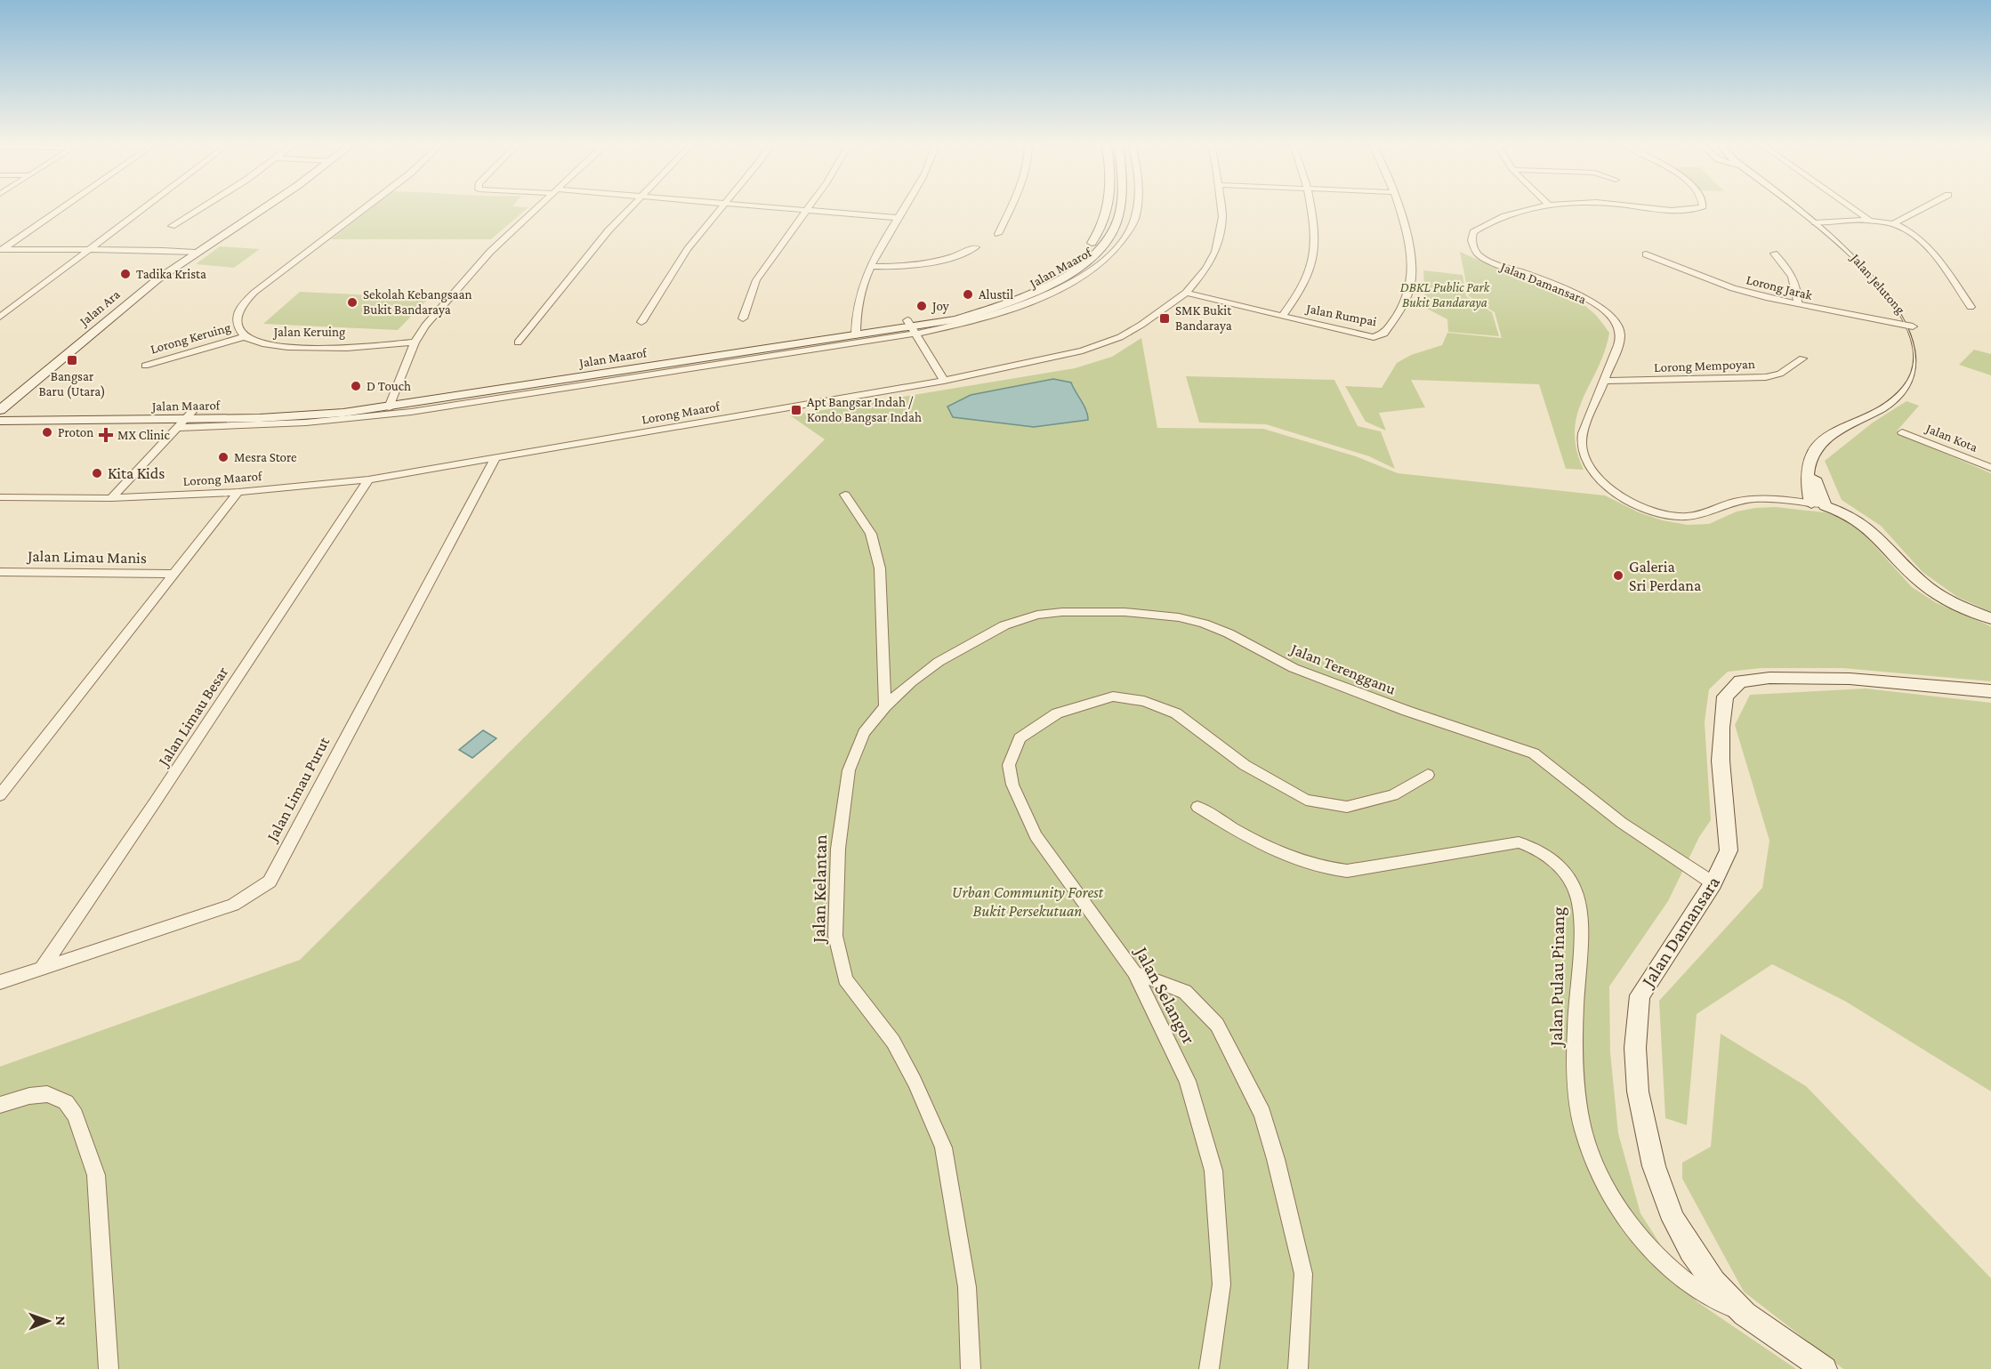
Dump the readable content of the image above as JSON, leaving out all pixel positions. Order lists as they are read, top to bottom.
{
  "streets": {
    "street": [
      "Jalan Maarof",
      "Jalan Damansara",
      "Jalan Jelutong",
      "Lorong Jarak",
      "Jalan Ara",
      "Jalan Rumpai",
      "Jalan Keruing",
      "Lorong Keruing",
      "Lorong Mempoyan",
      "Lorong Maarof",
      "Jalan Kota",
      "Jalan Limau Manis",
      "Jalan Terengganu",
      "Jalan Limau Besar",
      "Jalan Limau Purut",
      "Jalan Kelantan",
      "Jalan Pulau Pinang",
      "Jalan Selangor"
    ]
  },
  "crossings": [
    ["Jalan Maarof", "Jalan Ara"],
    ["Jalan Damansara", "Jalan Jelutong"],
    ["Jalan Damansara", "Lorong Mempoyan"],
    ["Jalan Damansara", "Jalan Terengganu"],
    ["Jalan Damansara", "Jalan Pulau Pinang"],
    ["Jalan Jelutong", "Lorong Jarak"],
    ["Jalan Rumpai", "Lorong Maarof"],
    ["Jalan Keruing", "Lorong Keruing"],
    ["Lorong Maarof", "Jalan Limau Besar"],
    ["Lorong Maarof", "Jalan Limau Purut"],
    ["Jalan Terengganu", "Jalan Kelantan"],
    ["Jalan Limau Besar", "Jalan Limau Purut"]
  ],
  "parks": ["DBKL Public Park Bukit Bandaraya", "Urban Community Forest Bukit Persekutuan"],
  "places": {
    "other": [
      "Tadika Krista",
      "Alustil",
      "Sekolah Kebangsaan Bukit Bandaraya",
      "Joy",
      "D Touch",
      "Proton",
      "Mesra Store",
      "Kita Kids",
      "Galeria Sri Perdana"
    ],
    "transit": ["SMK Bukit Bandaraya", "Bangsar Baru (Utara)", "Apt Bangsar Indah / Kondo Bangsar Indah"],
    "health": ["MX Clinic"]
  },
  "north": "right"
}
